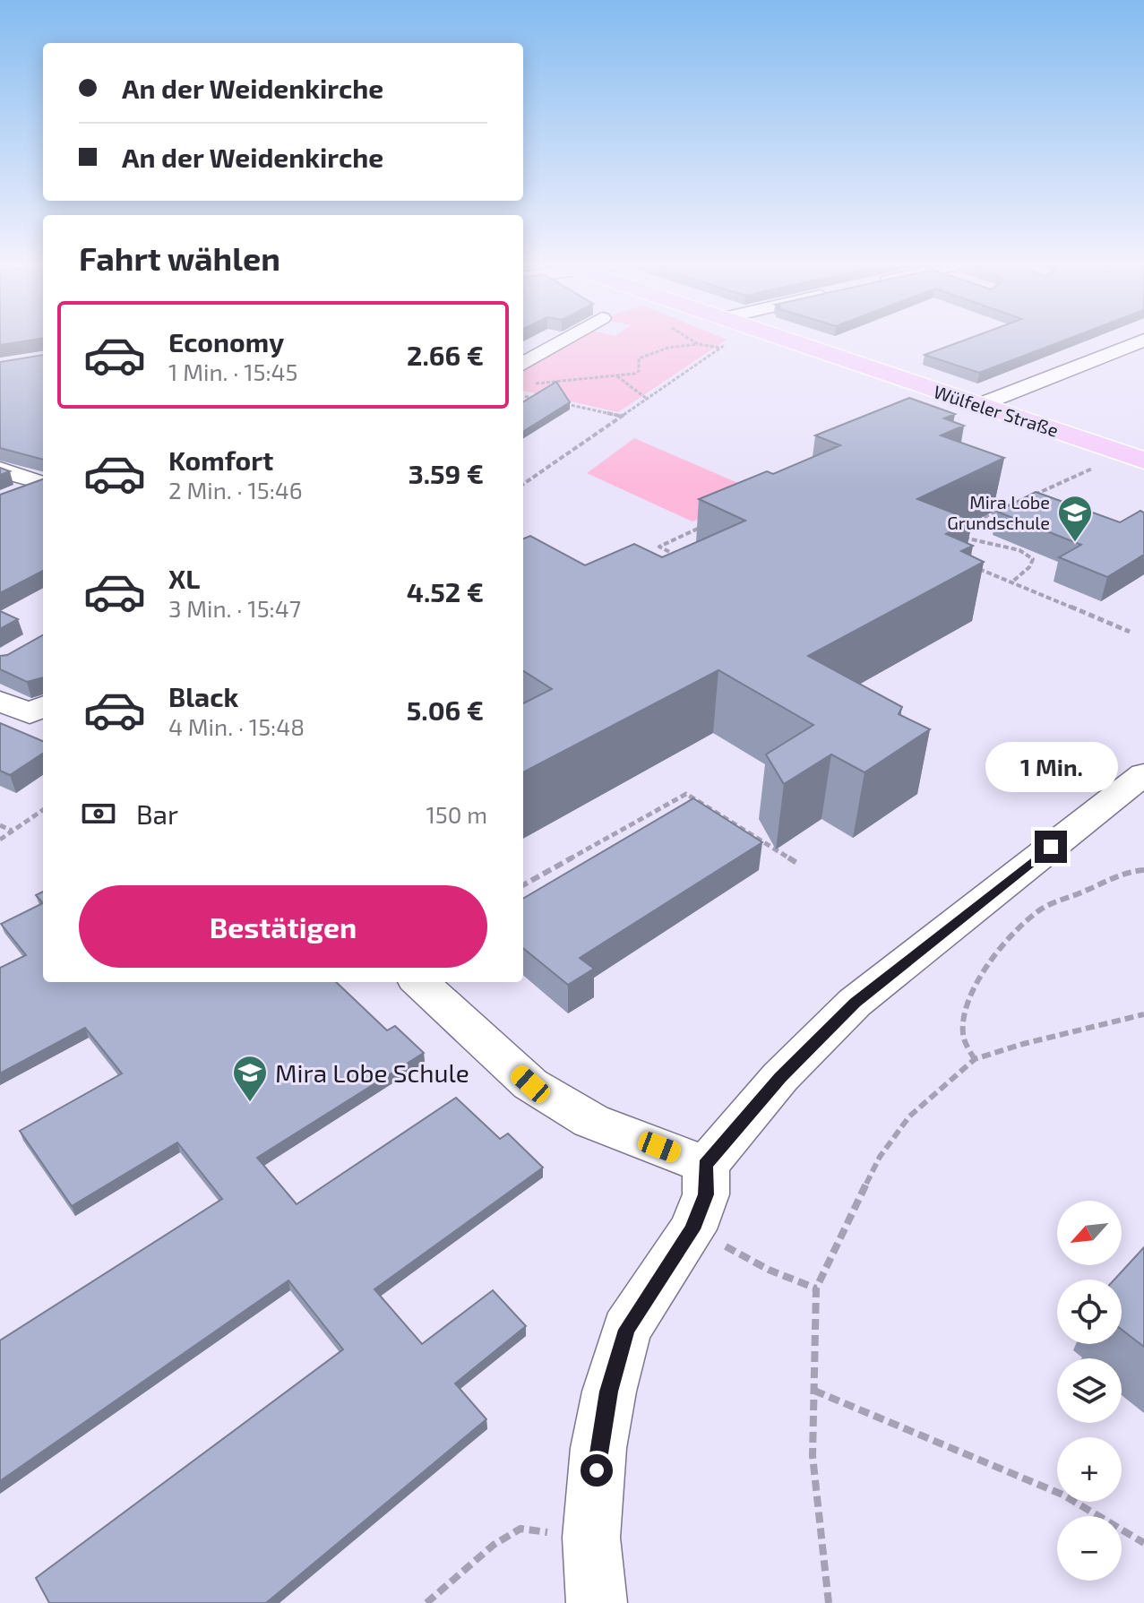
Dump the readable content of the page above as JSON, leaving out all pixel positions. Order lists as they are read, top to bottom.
{
  "streets": {
    "main road": ["Wülfeler Straße"]
  },
  "places": {
    "school or university": ["Mira Lobe Grundschule", "Mira Lobe Schule"]
  },
  "north": "bottom left",
  "page": {
    "banner": ["An der Weidenkirche", "An der Weidenkirche"],
    "heading": "Fahrt wählen",
    "list": [
      {
        "name": "Economy",
        "note": "1 Min. · 15:45",
        "value": "2.66 €"
      },
      {
        "name": "Komfort",
        "note": "2 Min. · 15:46",
        "value": "3.59 €"
      },
      {
        "name": "XL",
        "note": "3 Min. · 15:47",
        "value": "4.52 €"
      },
      {
        "name": "Black",
        "note": "4 Min. · 15:48",
        "value": "5.06 €"
      }
    ],
    "bubble": "1 Min.",
    "pay": ["Bar", "150 m"],
    "buttons": "Bestätigen",
    "map_buttons": ["+", "−"]
  }
}
